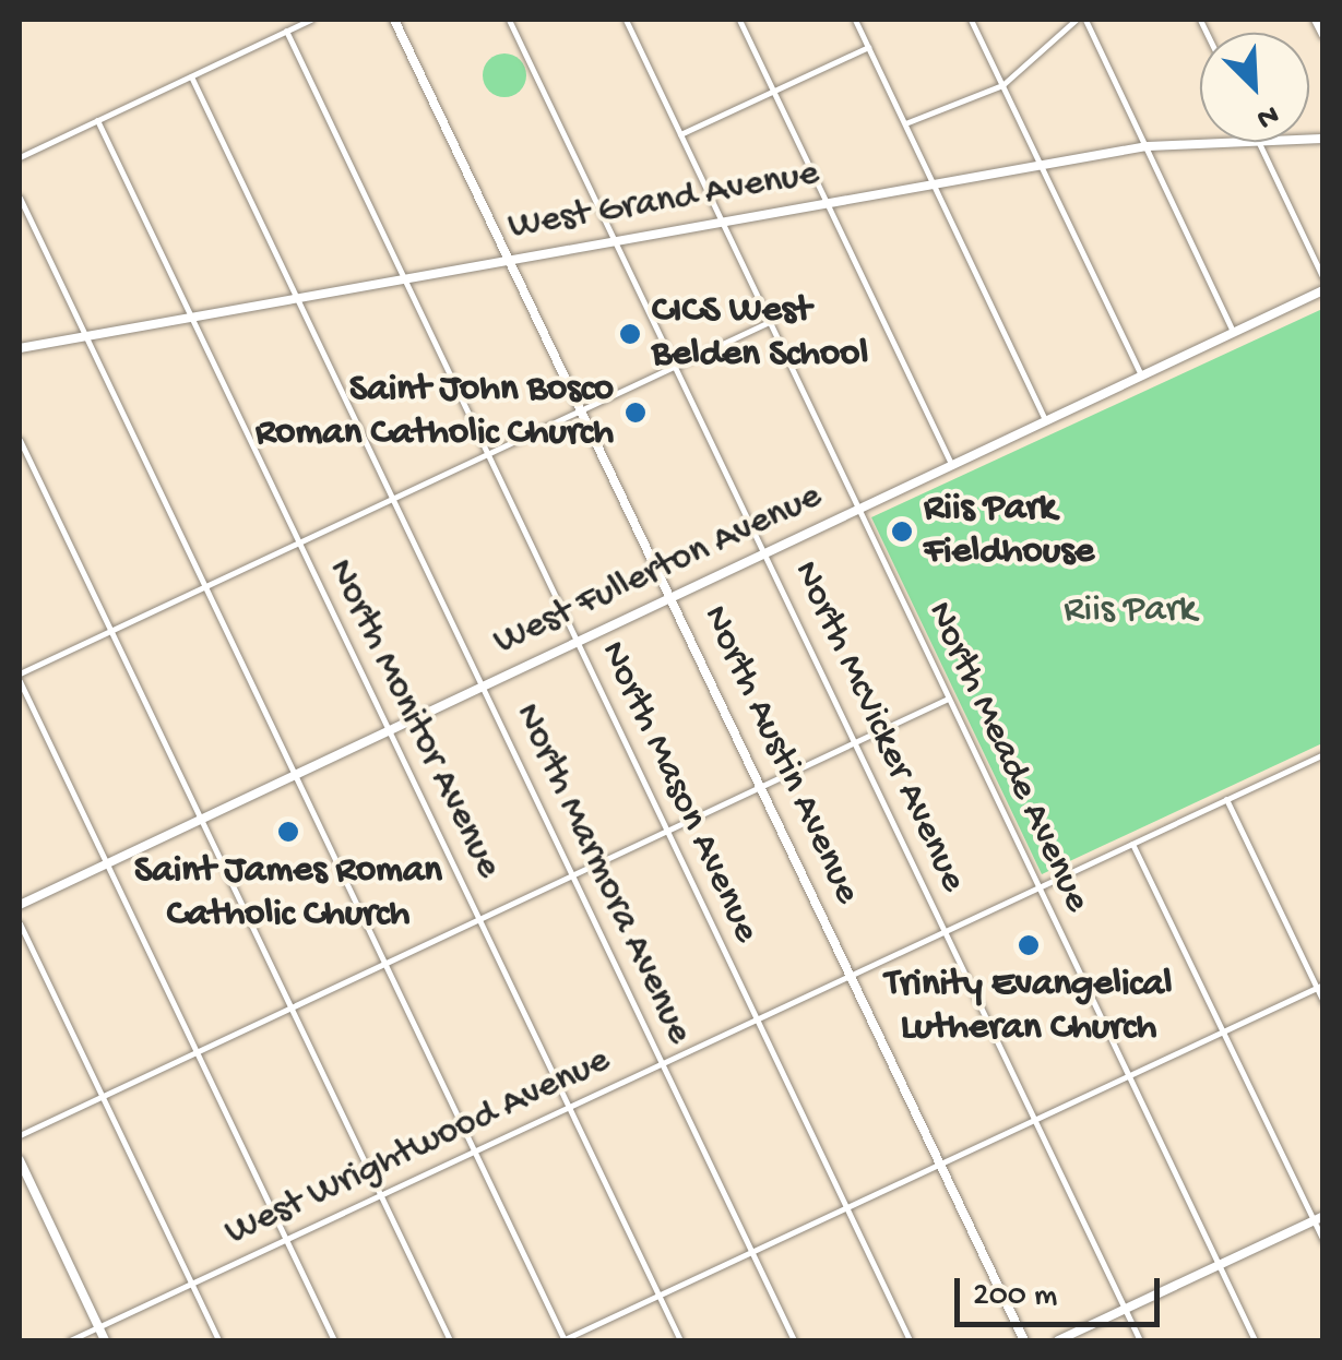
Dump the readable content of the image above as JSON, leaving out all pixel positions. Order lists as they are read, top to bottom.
{
  "streets": {
    "main road": ["West Grand Avenue", "West Fullerton Avenue", "North Austin Avenue"],
    "street": [
      "North Monitor Avenue",
      "North McVicker Avenue",
      "North Meade Avenue",
      "North Mason Avenue",
      "North Marmora Avenue",
      "West Wrightwood Avenue"
    ]
  },
  "crossings": [
    ["West Grand Avenue", "North Monitor Avenue"],
    ["West Grand Avenue", "North McVicker Avenue"],
    ["West Grand Avenue", "North Austin Avenue"],
    ["West Grand Avenue", "North Meade Avenue"],
    ["West Grand Avenue", "North Mason Avenue"],
    ["West Grand Avenue", "North Marmora Avenue"],
    ["West Fullerton Avenue", "North Monitor Avenue"],
    ["West Fullerton Avenue", "North McVicker Avenue"],
    ["West Fullerton Avenue", "North Austin Avenue"],
    ["West Fullerton Avenue", "North Meade Avenue"],
    ["West Fullerton Avenue", "North Mason Avenue"],
    ["West Fullerton Avenue", "North Marmora Avenue"],
    ["North Monitor Avenue", "West Wrightwood Avenue"],
    ["North McVicker Avenue", "West Wrightwood Avenue"],
    ["North Austin Avenue", "West Wrightwood Avenue"],
    ["North Meade Avenue", "West Wrightwood Avenue"],
    ["North Mason Avenue", "West Wrightwood Avenue"],
    ["North Marmora Avenue", "West Wrightwood Avenue"]
  ],
  "parks": ["Riis Park"],
  "places": [
    "CICS West Belden School",
    "Saint John Bosco Roman Catholic Church",
    "Riis Park Fieldhouse",
    "Saint James Roman Catholic Church",
    "Trinity Evangelical Lutheran Church"
  ],
  "scale_bar": "200 m",
  "north": "bottom right"
}
